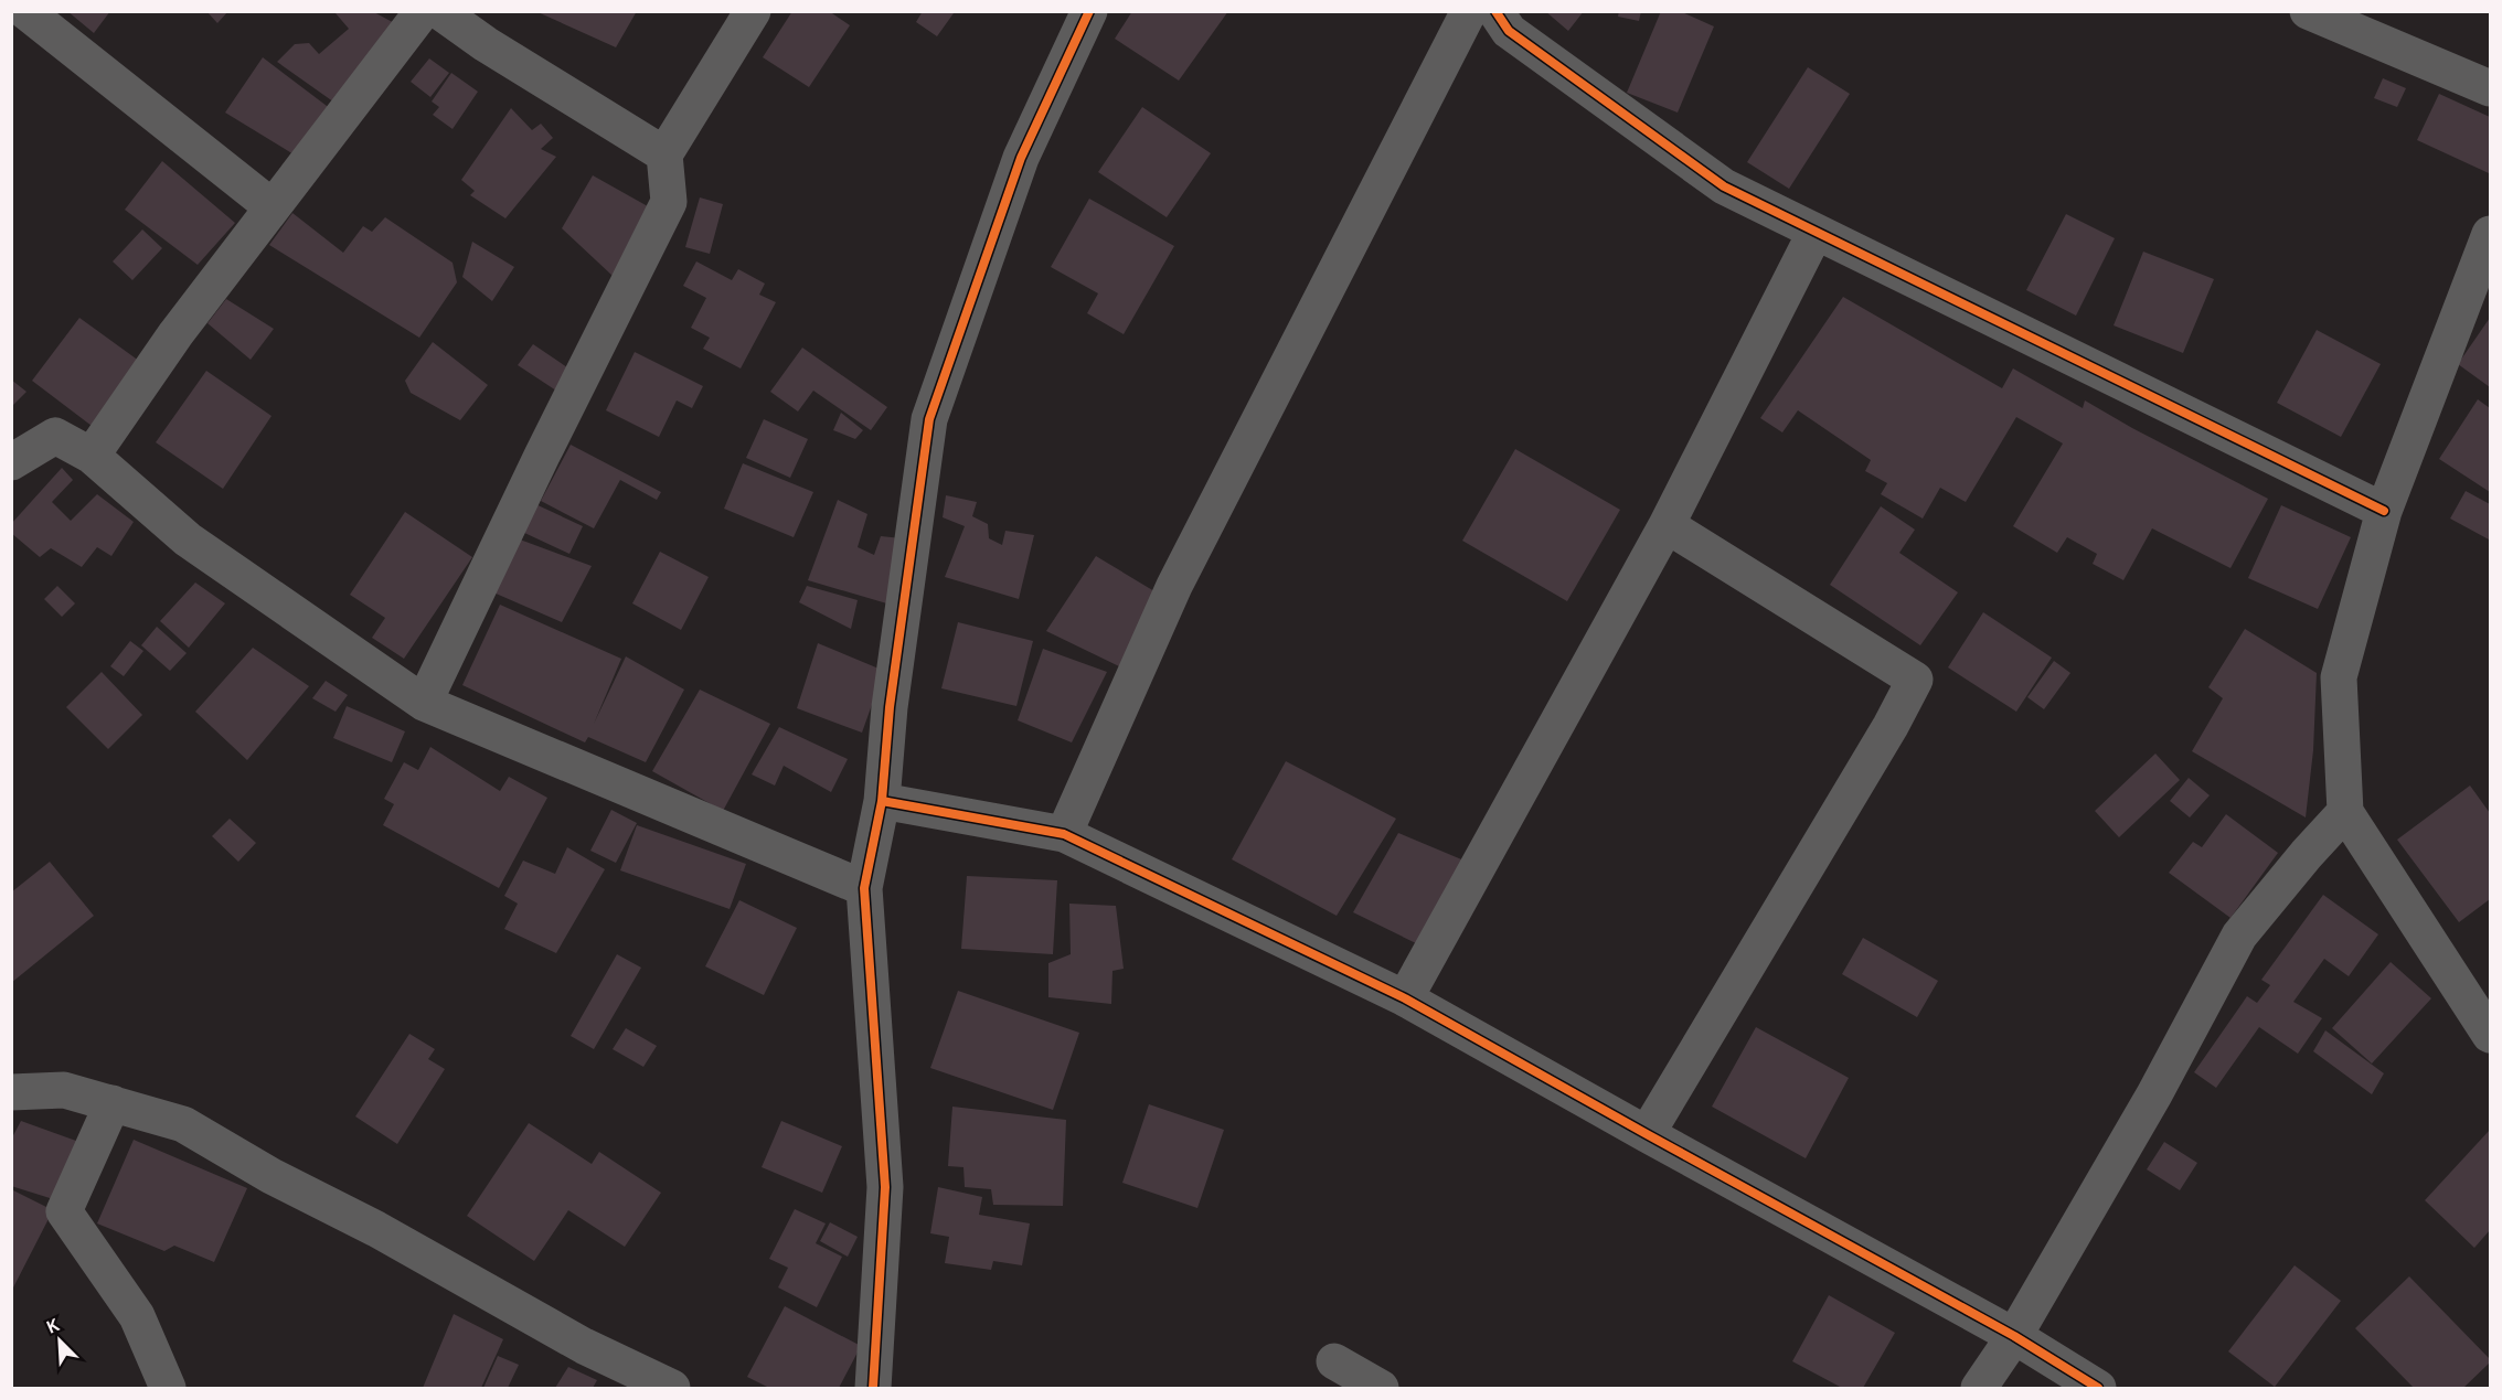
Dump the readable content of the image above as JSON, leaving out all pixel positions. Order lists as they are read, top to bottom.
{
  "north": "top left"
}
